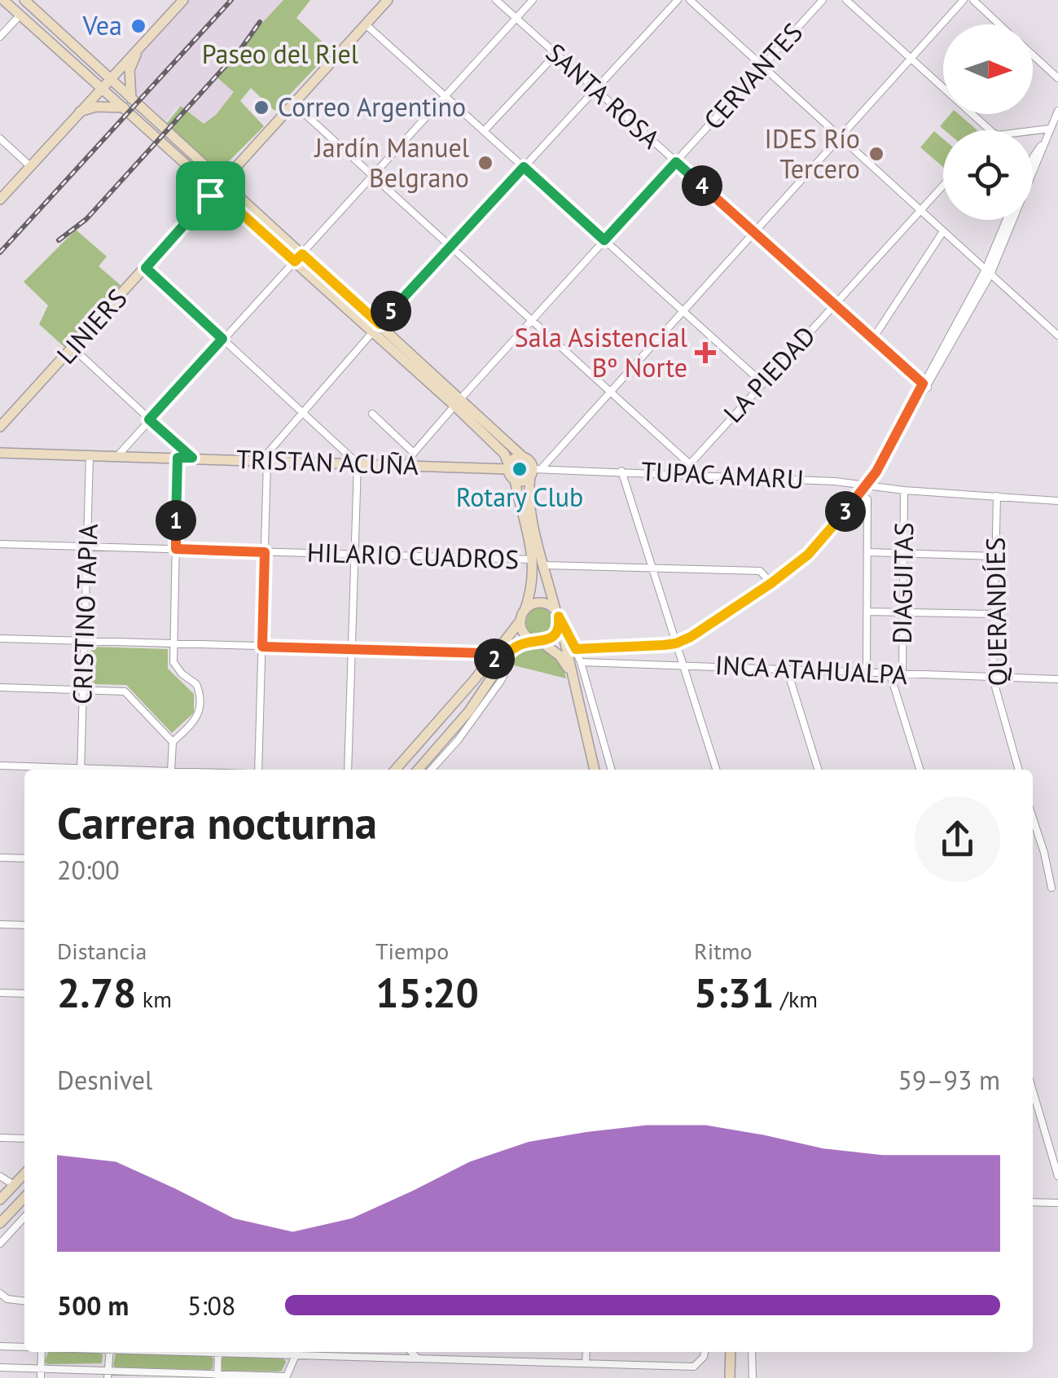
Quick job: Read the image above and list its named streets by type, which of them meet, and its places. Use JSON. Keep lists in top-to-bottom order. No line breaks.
{"streets":{"main road":["LINIERS","TRISTAN ACUÑA"],"street":["CERVANTES","SANTA ROSA","LA PIEDAD","TUPAC AMARU","HILARIO CUADROS","DIAGUITAS","QUERANDÍES","CRISTINO TAPIA","INCA ATAHUALPA"]},"crossings":[["CERVANTES","SANTA ROSA"],["CERVANTES","TRISTAN ACUÑA"],["SANTA ROSA","LA PIEDAD"],["TRISTAN ACUÑA","TUPAC AMARU"],["TRISTAN ACUÑA","CRISTINO TAPIA"],["TUPAC AMARU","DIAGUITAS"],["TUPAC AMARU","QUERANDÍES"],["HILARIO CUADROS","CRISTINO TAPIA"],["DIAGUITAS","INCA ATAHUALPA"],["QUERANDÍES","INCA ATAHUALPA"]],"parks":["Paseo del Riel"],"places":{"other":["Vea","Correo Argentino","IDES Río Tercero","Jardín Manuel Belgrano","Rotary Club"],"health":["Sala Asistencial Bº Norte"]},"north":"right","page":{"pins":["4","5","3","1","2"],"heading":["Carrera nocturna","20:00"],"stats":[["Distancia","2.78 km"],["Tiempo","15:20"],["Ritmo","5:31 /km"]],"chart":["Desnivel","59–93 m"],"list":[{"name":"500 m","note":"5:08"}]}}
